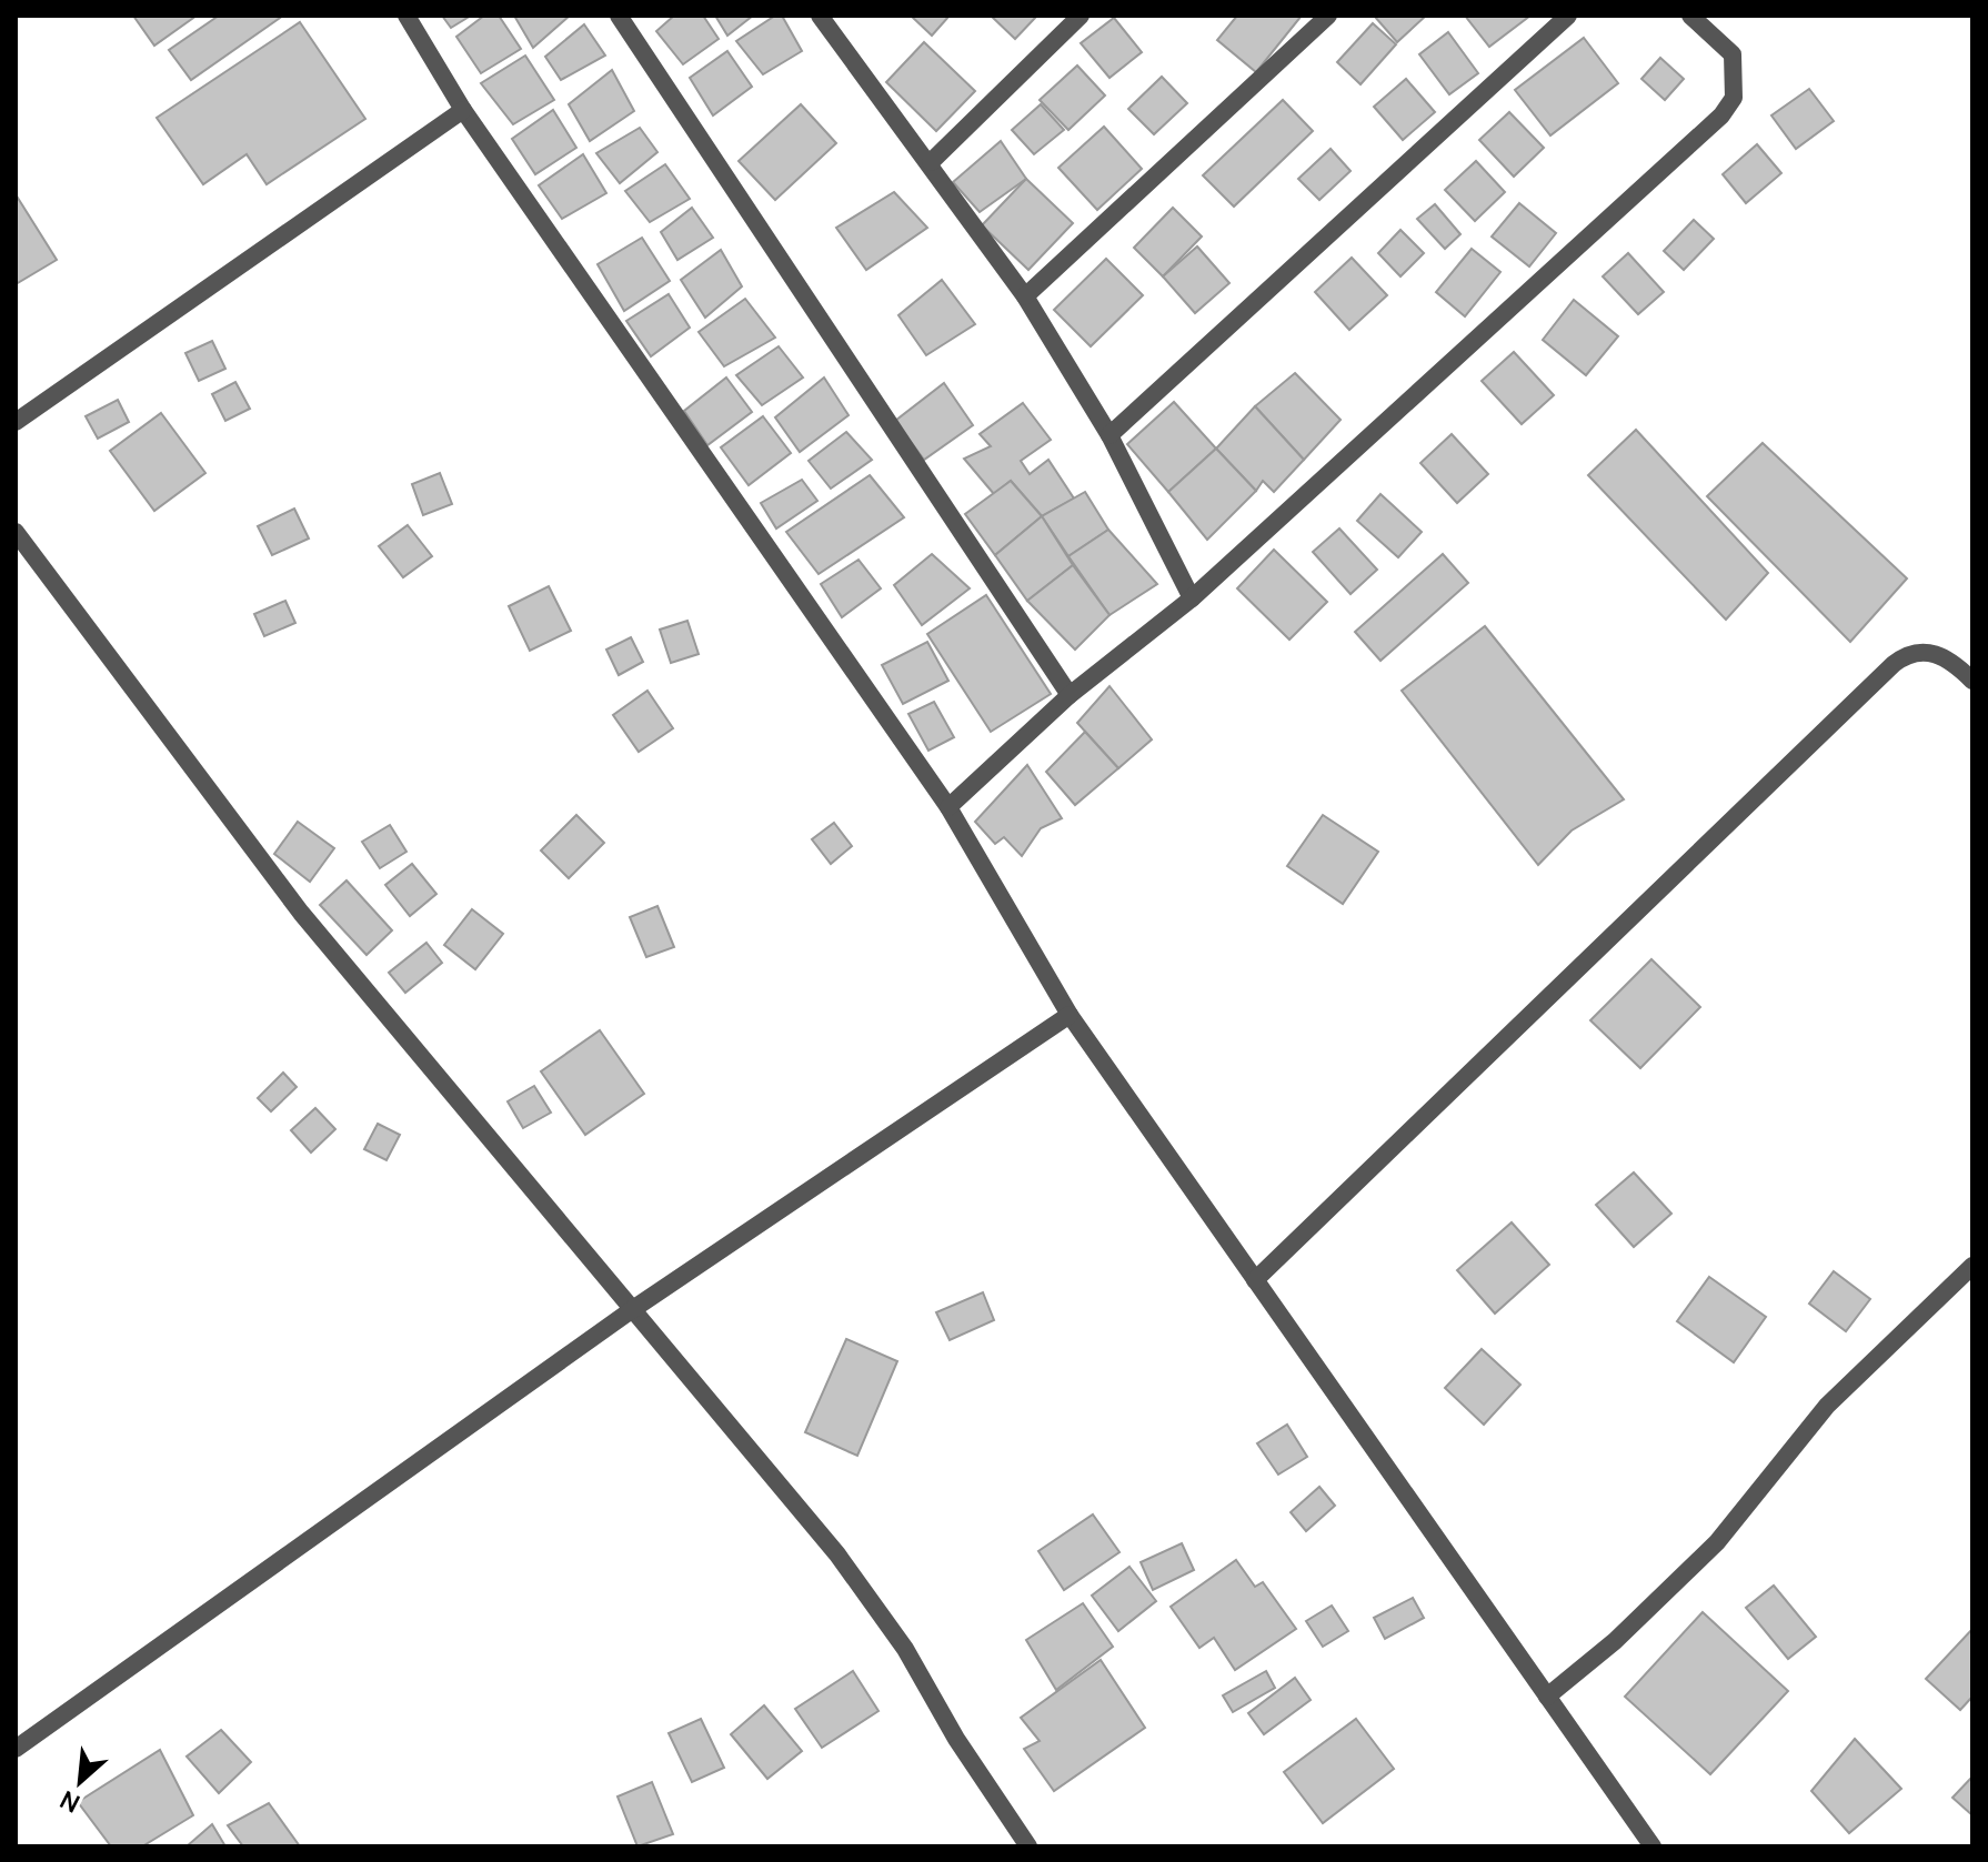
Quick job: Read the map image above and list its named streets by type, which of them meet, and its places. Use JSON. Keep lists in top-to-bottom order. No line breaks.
{"north":"bottom left"}
